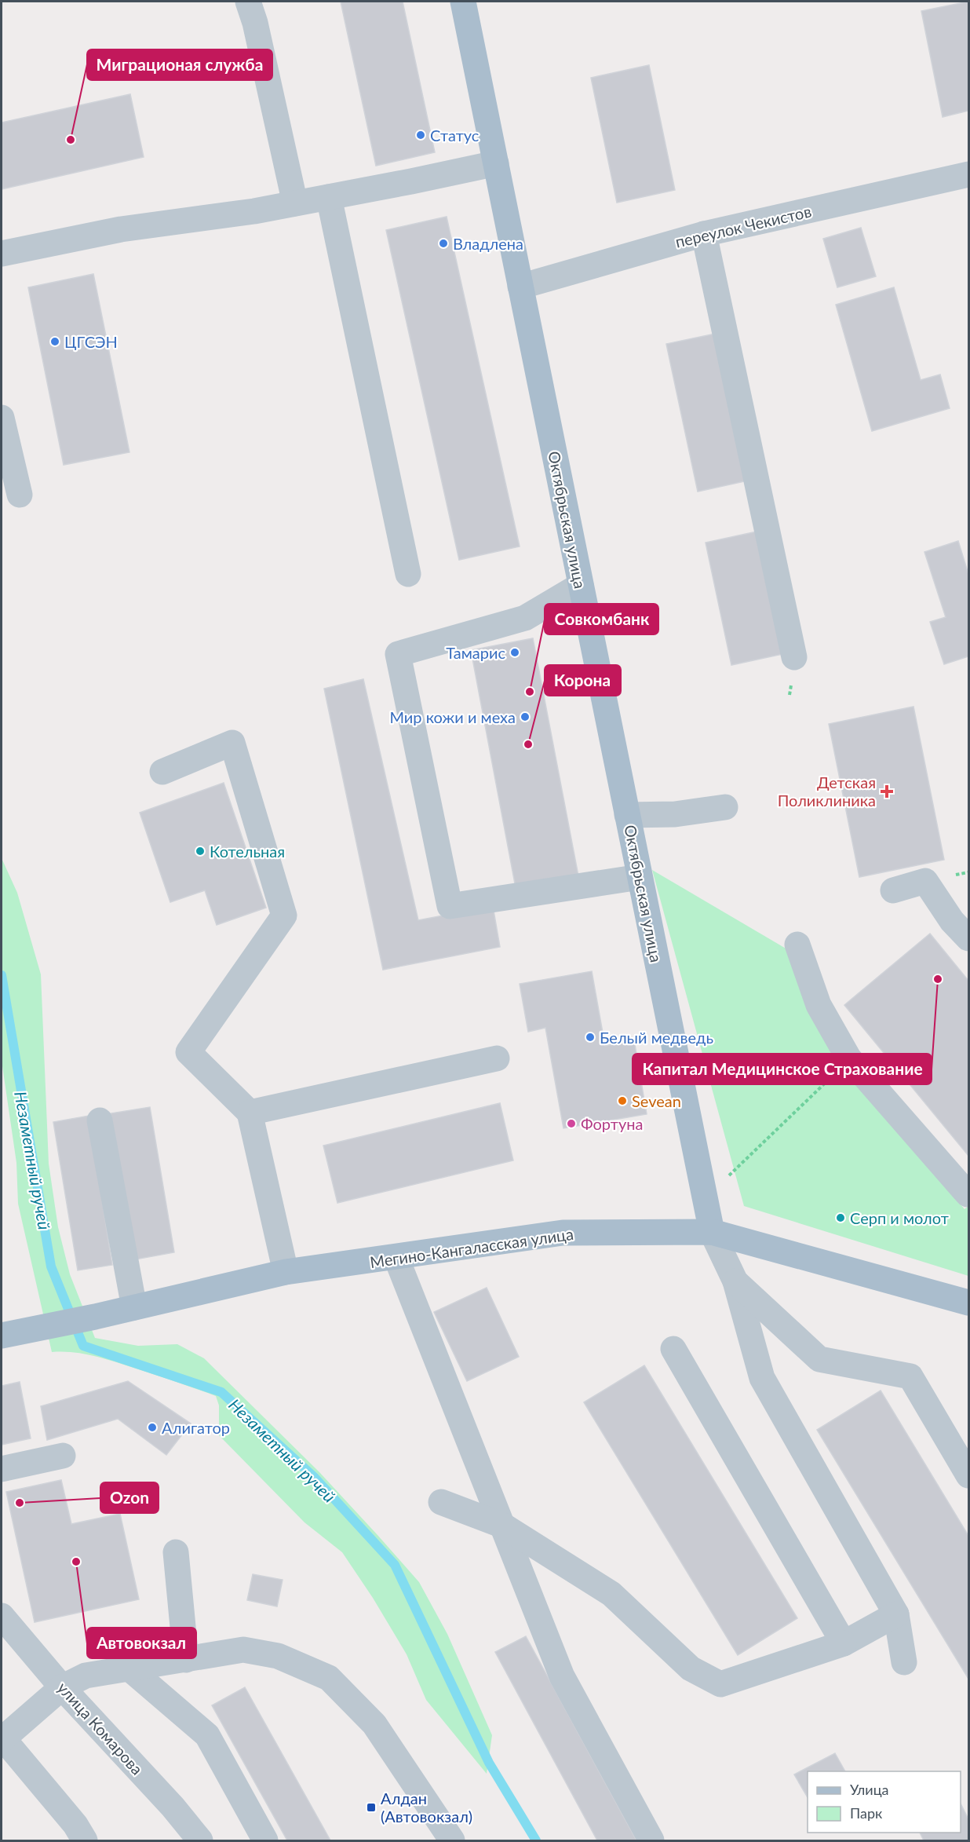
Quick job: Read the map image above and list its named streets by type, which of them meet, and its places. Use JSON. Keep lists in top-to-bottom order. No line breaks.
{"streets":{"main road":["Октябрьская улица","Мегино-Кангаласская улица"],"street":["переулок Чекистов","улица Комарова"]},"crossings":[["переулок Чекистов","Октябрьская улица"],["Октябрьская улица","Мегино-Кангаласская улица"]],"water":["Незаметный ручей"],"places":{"other":["Статус","Миграционая служба","Владлена","ЦГСЭН","Тамарис","Совкомбанк","Мир кожи и меха","Корона","Котельная","Капитал Медицинское Страхование","Белый медведь","Sevean","Фортуна","Серп и молот","Алигатор","Ozon","Автовокзал"],"health":["Детская Поликлиника"],"transit":["Алдан (Автовокзал)"]},"legend":["Улица","Парк"]}
